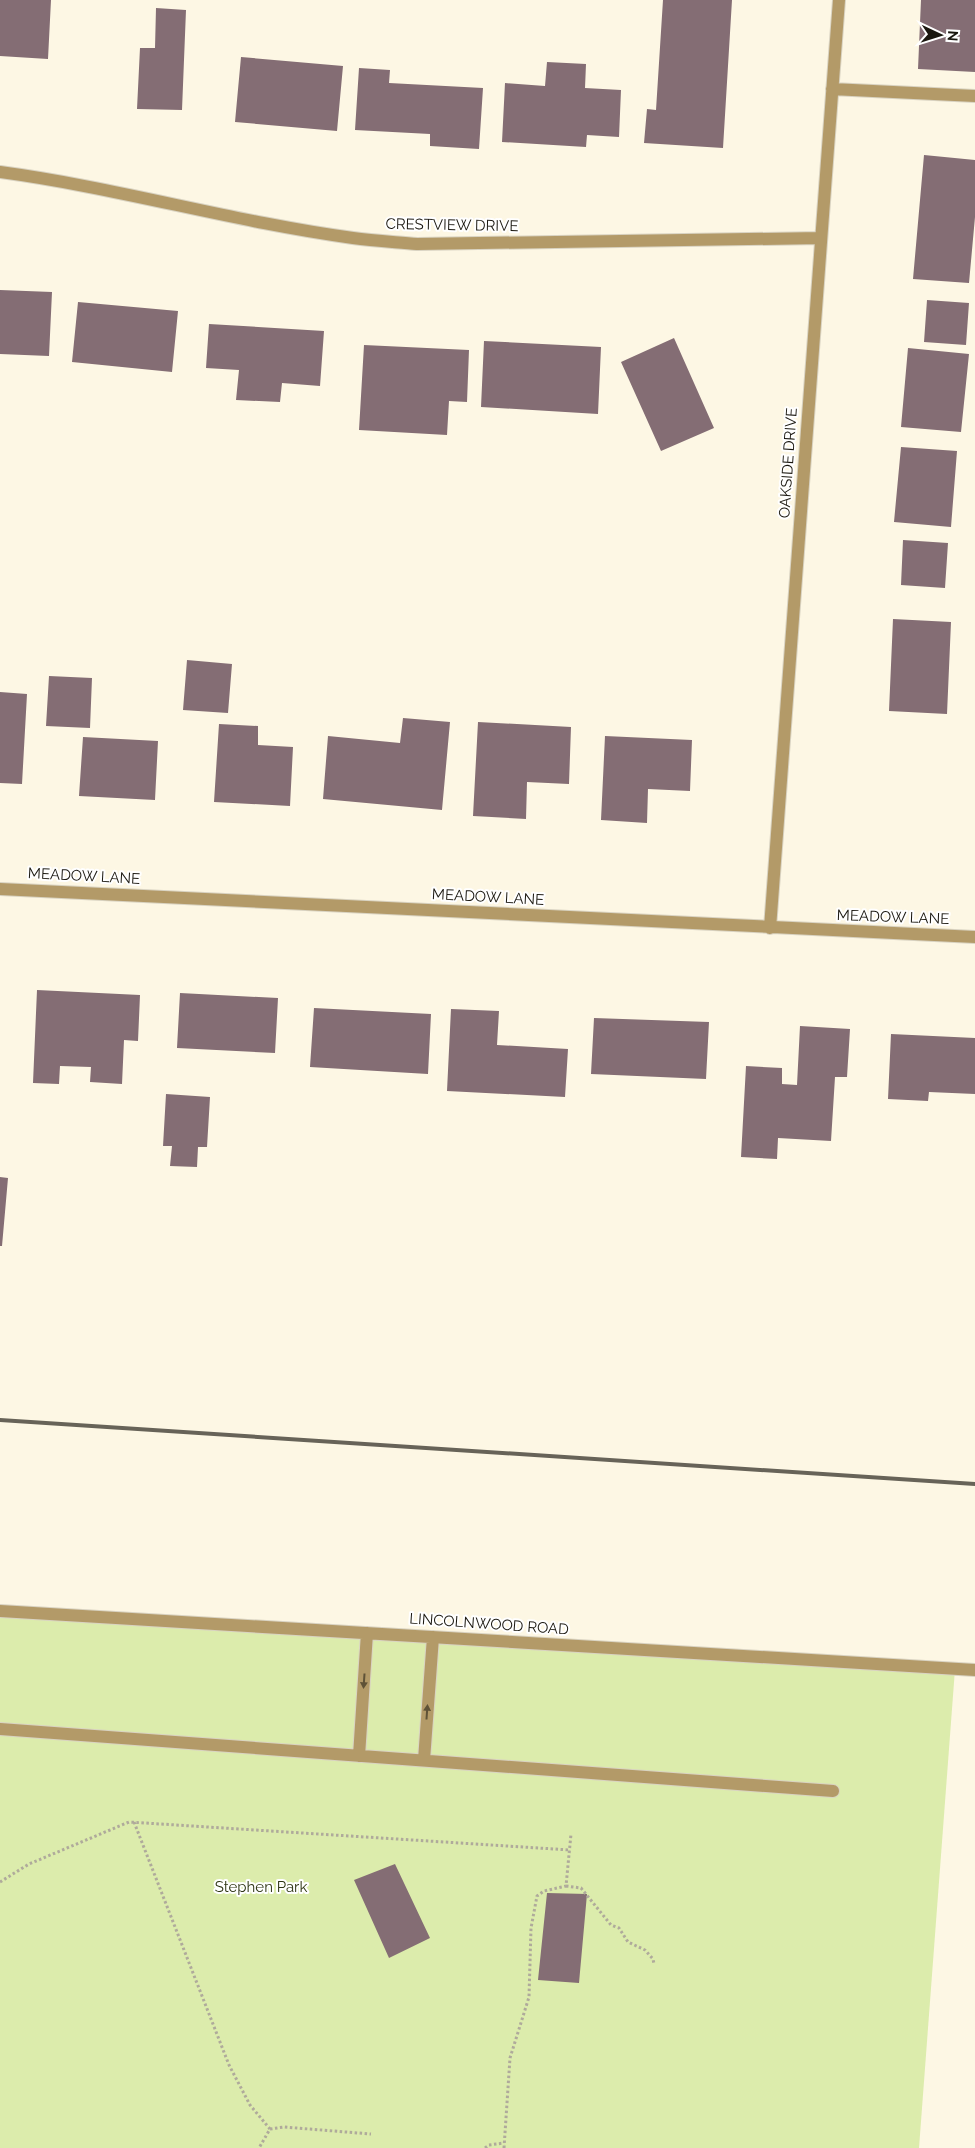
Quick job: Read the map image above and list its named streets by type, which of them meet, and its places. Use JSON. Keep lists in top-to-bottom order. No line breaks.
{"streets":{"street":["CRESTVIEW DRIVE","OAKSIDE DRIVE","MEADOW LANE","LINCOLNWOOD ROAD"]},"crossings":[["CRESTVIEW DRIVE","OAKSIDE DRIVE"],["OAKSIDE DRIVE","MEADOW LANE"]],"parks":["Stephen Park"],"north":"right"}
